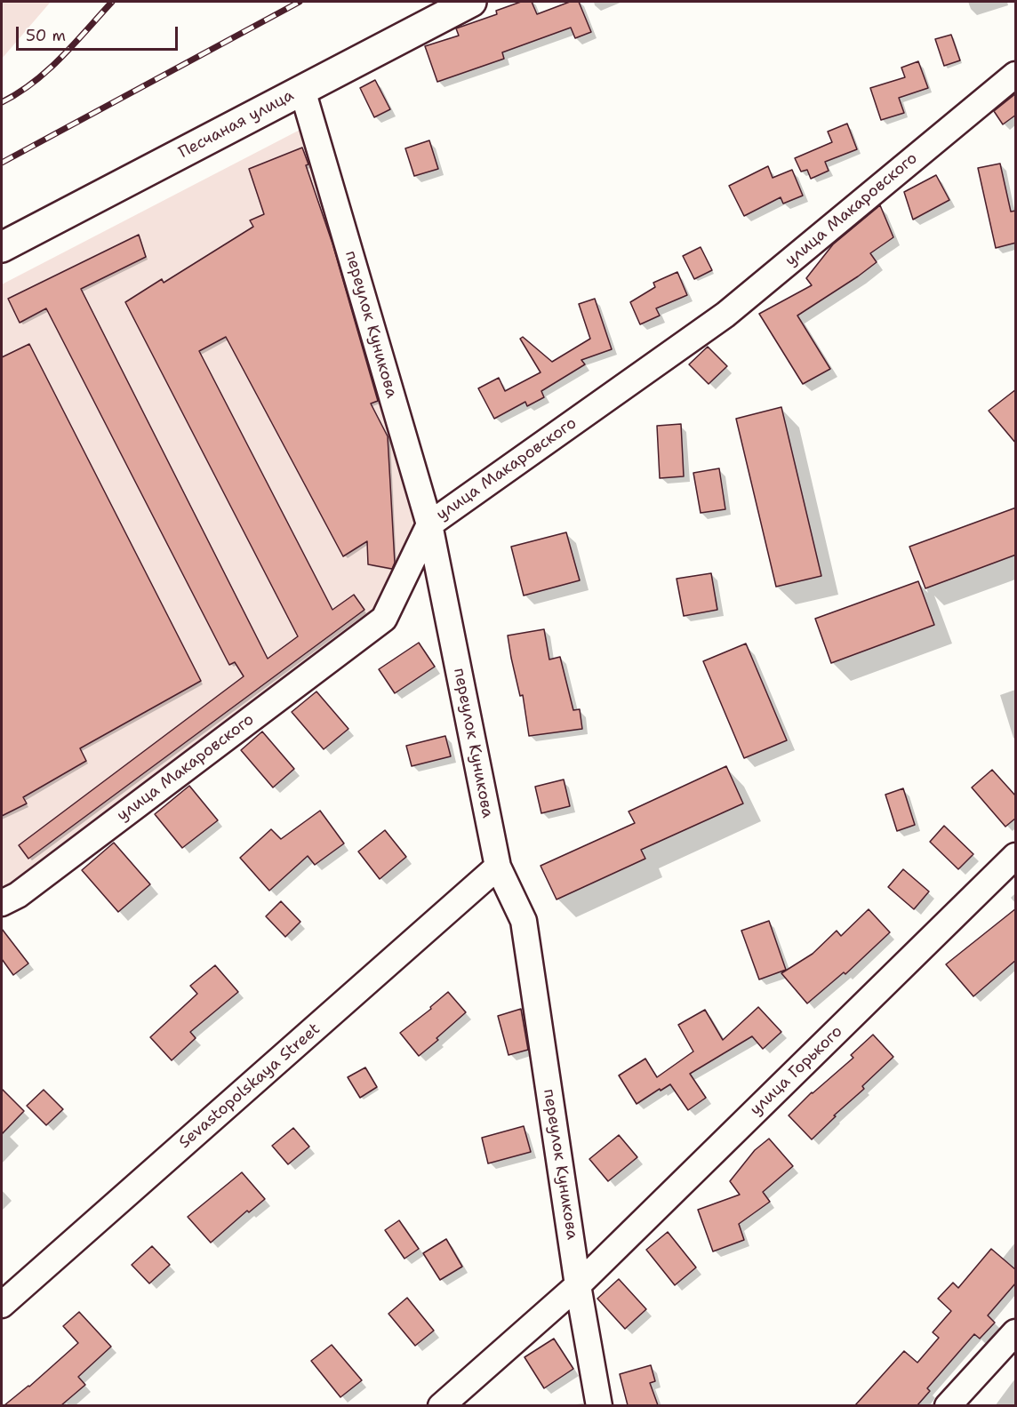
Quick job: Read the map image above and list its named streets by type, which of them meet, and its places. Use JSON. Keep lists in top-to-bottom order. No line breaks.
{"streets":{"street":["Песчаная улица","улица Макаровского","переулок Куникова","улица Горького","Sevastopolskaya Street"]},"crossings":[["Песчаная улица","переулок Куникова"],["улица Макаровского","переулок Куникова"],["переулок Куникова","улица Горького"],["переулок Куникова","Sevastopolskaya Street"]],"scale_bar":"50 m"}
